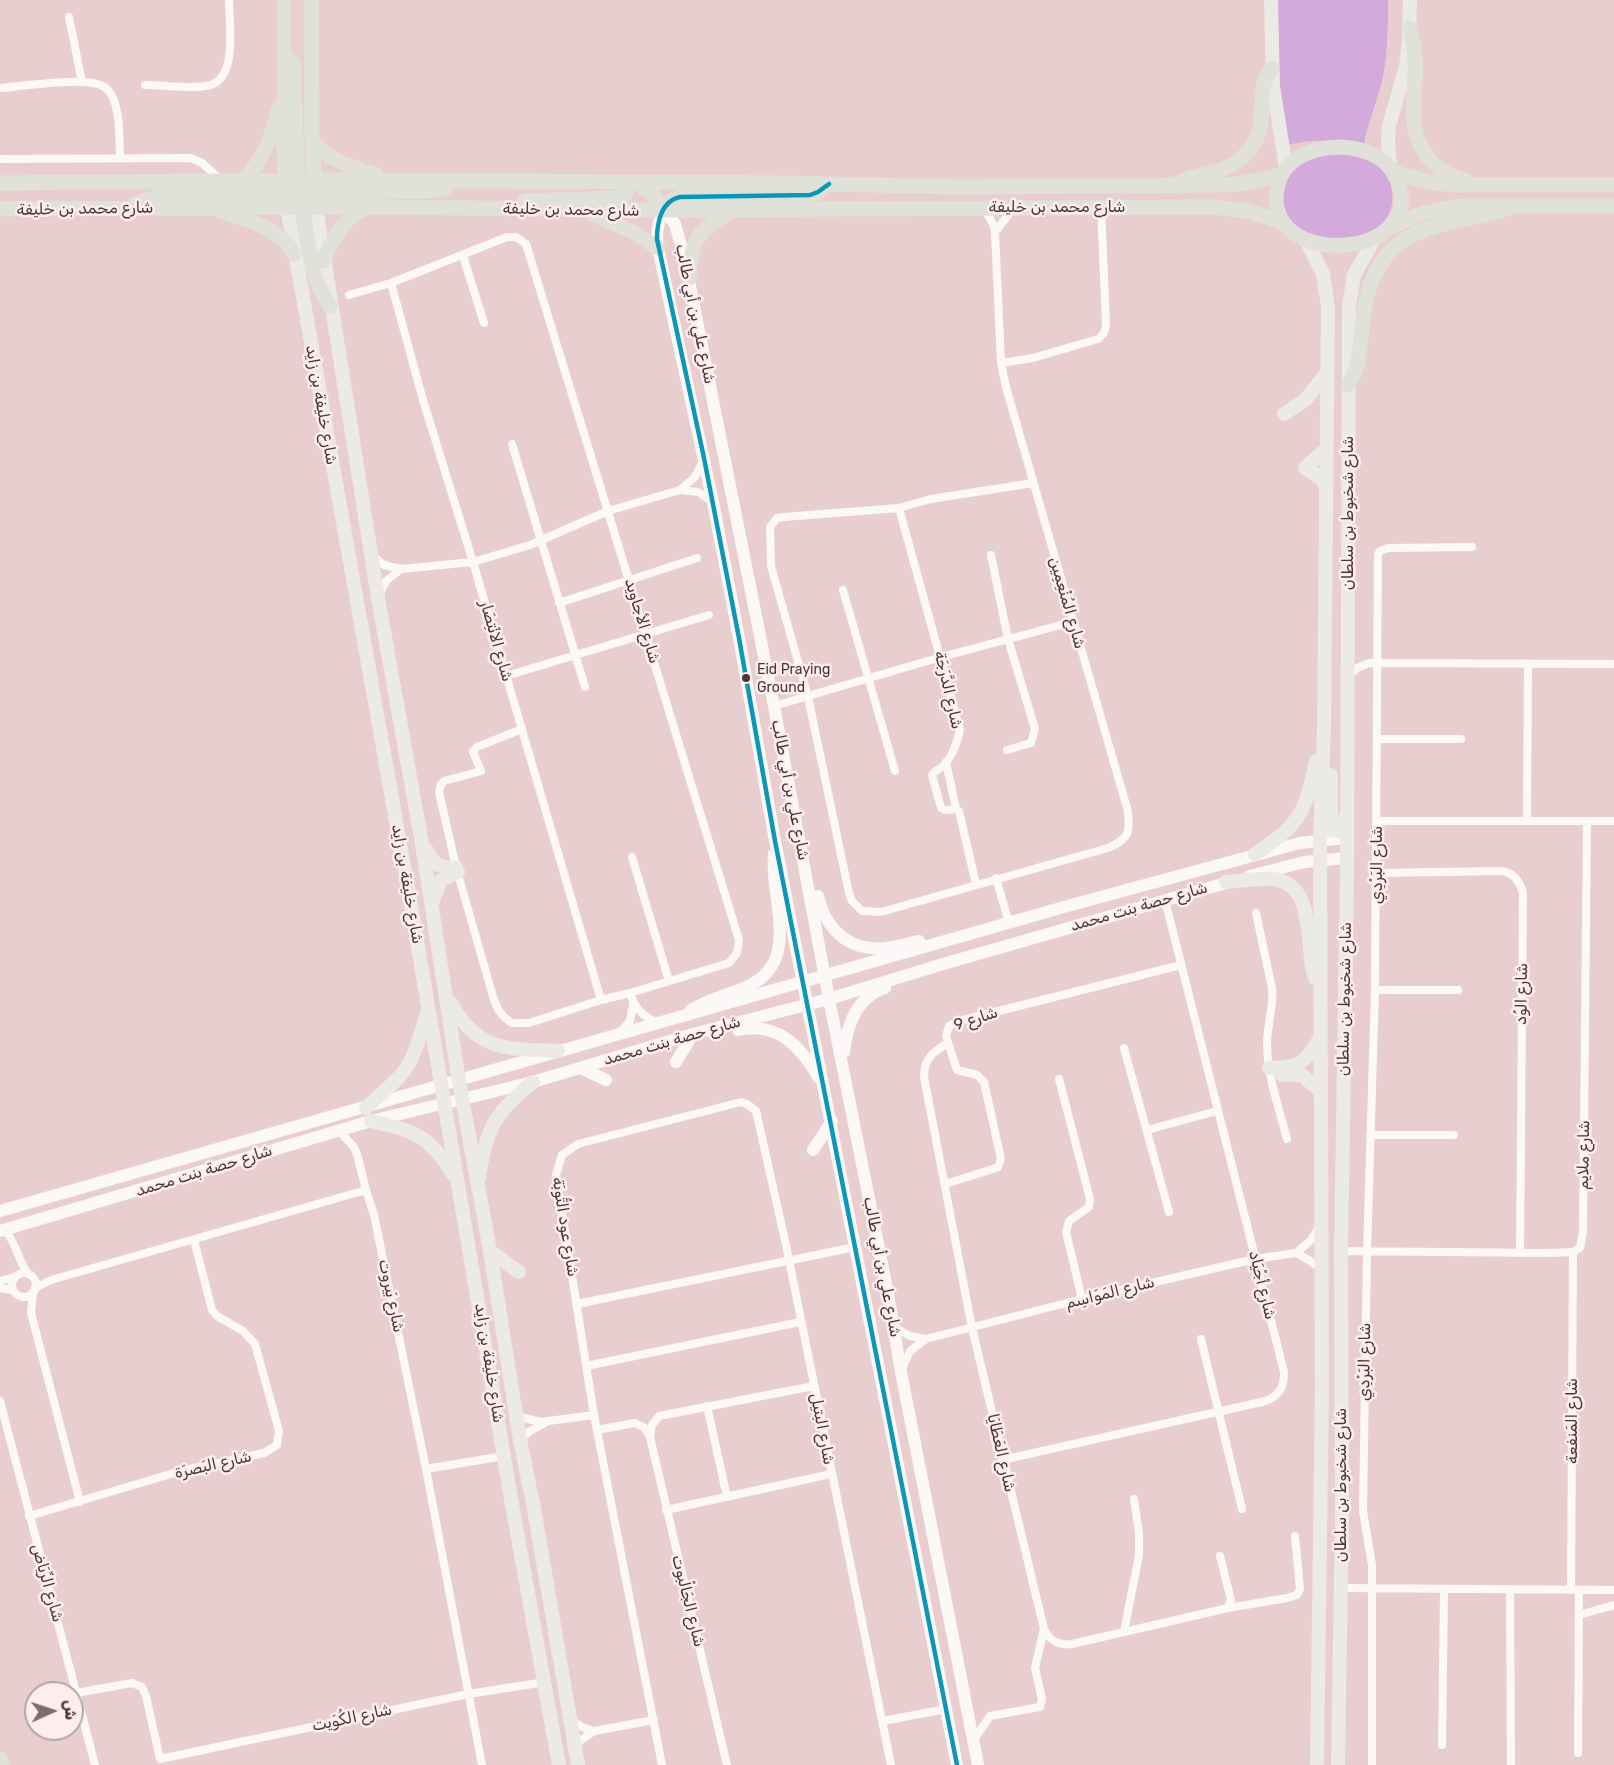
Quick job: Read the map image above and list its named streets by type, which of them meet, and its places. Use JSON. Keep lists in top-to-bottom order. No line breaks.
{"streets":{"highway":["شارع محمد بن خليفة","شارع خليفة بن زايد"],"main road":["شارع علي بن أبي طالب","شارع شخبوط بن سلطان","شارع حصة بنت محمد"],"street":["شارع المُنْعِمِين","شارع الأجاويد","شارع الانْتِصَار","شارع الدَّرَجَة","شارع البَرْدِي","شارع الوُد","شارع 9","شارع ملايم","شارع عود التُّوبَة","شارع أجْيَاد","شارع المَوَاسِم","شارع بَيروت","شارع المَنفعة","شارع البتيل","شارع العَطَايَا","شارع البَصرَة","شارع الرِّيَاض","شارع الجَالْبوت","شارع الكُوَيت"]},"crossings":[["شارع محمد بن خليفة","شارع علي بن أبي طالب"],["شارع محمد بن خليفة","شارع خليفة بن زايد"],["شارع محمد بن خليفة","شارع شخبوط بن سلطان"],["شارع محمد بن خليفة","شارع المُنْعِمِين"],["شارع علي بن أبي طالب","شارع حصة بنت محمد"],["شارع خليفة بن زايد","شارع حصة بنت محمد"],["شارع خليفة بن زايد","شارع الكُوَيت"],["شارع شخبوط بن سلطان","شارع حصة بنت محمد"],["شارع المُنْعِمِين","شارع الدَّرَجَة"],["شارع الأجاويد","شارع الانْتِصَار"],["شارع البَرْدِي","شارع الوُد"],["شارع حصة بنت محمد","شارع أجْيَاد"],["شارع حصة بنت محمد","شارع بَيروت"],["شارع 9","شارع أجْيَاد"],["شارع 9","شارع العَطَايَا"],["شارع ملايم","شارع المَنفعة"],["شارع عود التُّوبَة","شارع البتيل"],["شارع أجْيَاد","شارع المَوَاسِم"],["شارع أجْيَاد","شارع العَطَايَا"],["شارع المَوَاسِم","شارع العَطَايَا"],["شارع بَيروت","شارع الكُوَيت"],["شارع البَصرَة","شارع الرِّيَاض"]],"places":["Eid Praying Ground"],"north":"right"}
